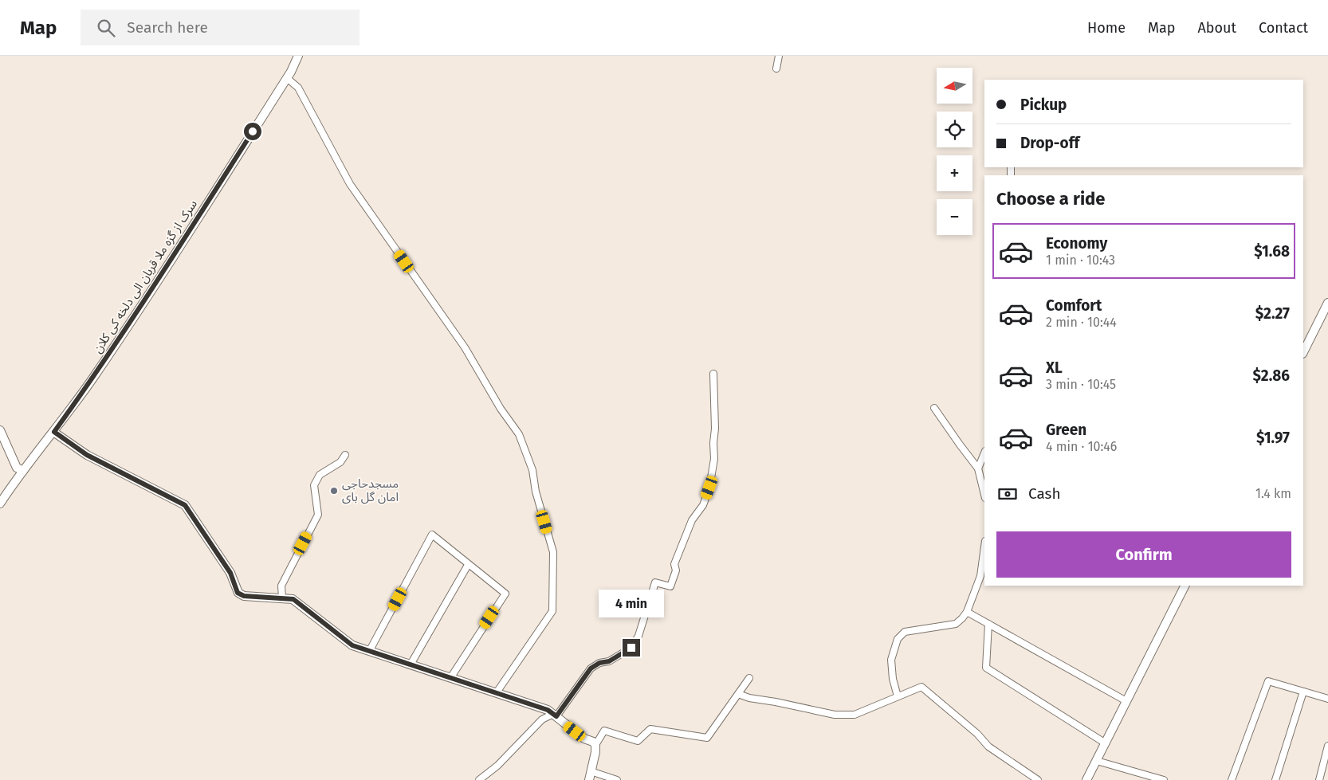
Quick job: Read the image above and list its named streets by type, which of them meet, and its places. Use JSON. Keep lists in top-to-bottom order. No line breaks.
{"streets":{"street":["سرک از گزه ملا قربان الی دلخه کی کلان"]},"places":["مسجدحاجی امان گل بای"],"north":"left","page":{"header":"Map","search":"Search here","nav":["Home","Map","About","Contact"],"map_buttons":["+","−"],"banner":["Pickup","Drop-off"],"heading":"Choose a ride","list":[{"name":"Economy","note":"1 min · 10:43","value":"$1.68"},{"name":"Comfort","note":"2 min · 10:44","value":"$2.27"},{"name":"XL","note":"3 min · 10:45","value":"$2.86"},{"name":"Green","note":"4 min · 10:46","value":"$1.97"}],"pay":["Cash","1.4 km"],"buttons":"Confirm","bubble":"4 min"}}
